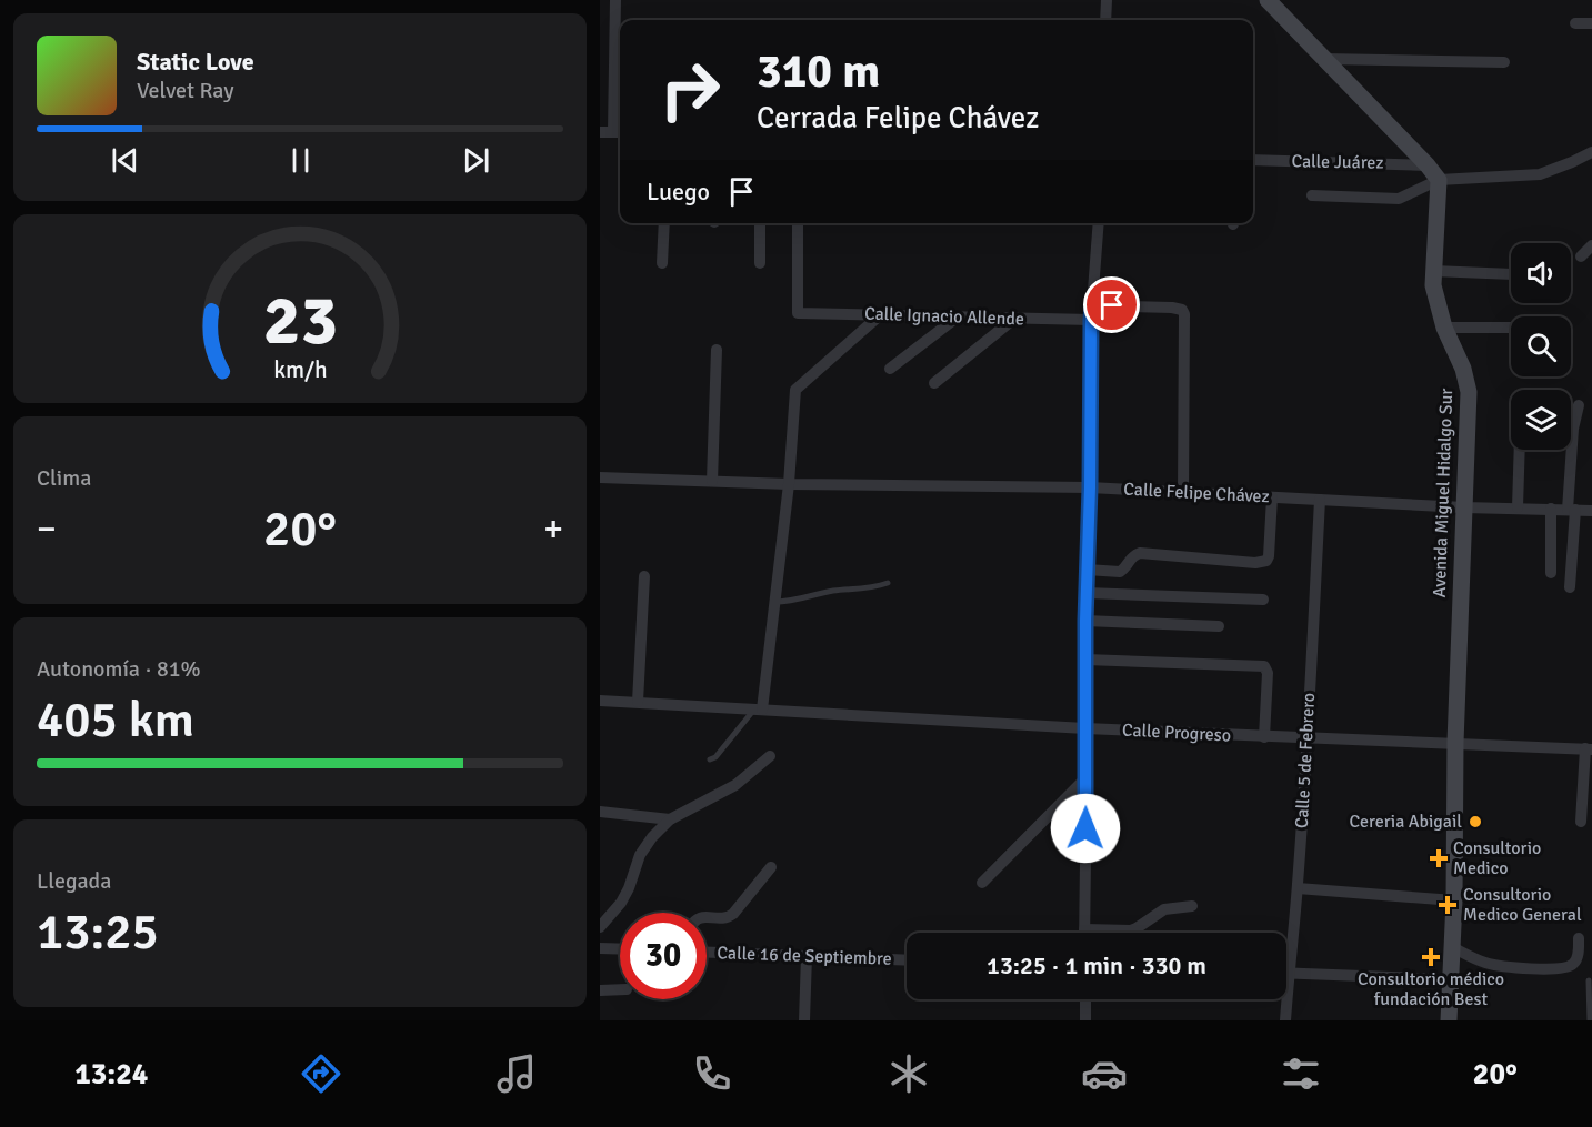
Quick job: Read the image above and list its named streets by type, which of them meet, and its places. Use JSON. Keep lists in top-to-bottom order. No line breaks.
{"streets":{"main road":["Avenida Miguel Hidalgo Sur"],"street":["Calle Juárez","Calle Ignacio Allende","Calle Felipe Chávez","Calle Progreso","Calle 5 de Febrero","Calle 16 de Septiembre"]},"crossings":[["Calle Felipe Chávez","Avenida Miguel Hidalgo Sur"],["Calle Felipe Chávez","Calle 5 de Febrero"],["Avenida Miguel Hidalgo Sur","Calle Progreso"],["Calle Progreso","Calle 5 de Febrero"]],"places":{"other":["Cereria Abigail"],"health":["Consultorio Medico","Consultorio Medico General","Consultorio médico fundación Best"]},"page":{"turn":["310 m","Cerrada Felipe Chávez"],"song":["Static Love","Velvet Ray"],"then":"Luego","tile":["Clima",["Autonomía · 81%","405 km"],["Llegada","13:25"]],"heat":["−","20°","+"],"limit":"30","trip":"13:25 · 1 min · 330 m","tabs":["13:24","20°"],"gauge":["23","km/h"]}}
